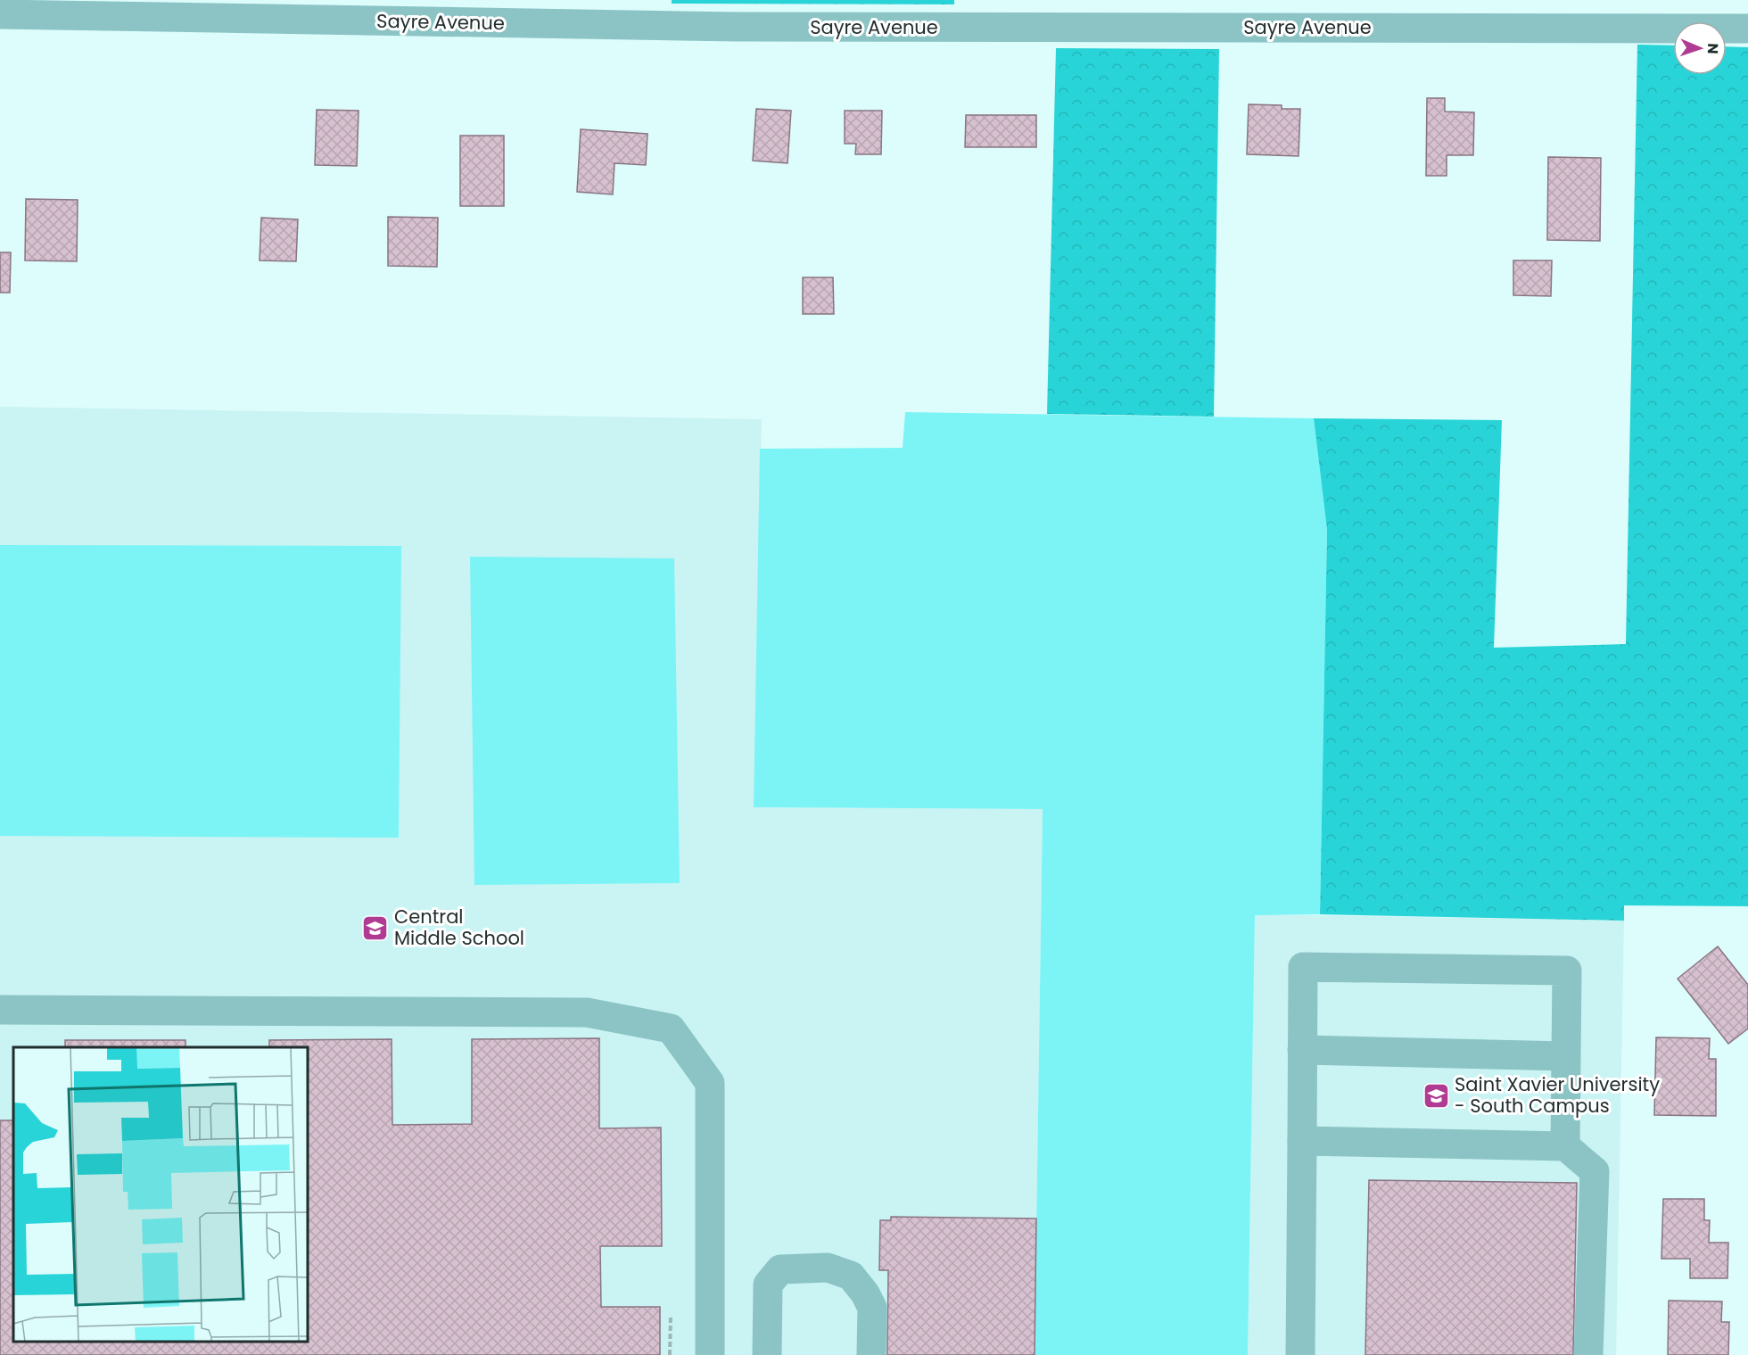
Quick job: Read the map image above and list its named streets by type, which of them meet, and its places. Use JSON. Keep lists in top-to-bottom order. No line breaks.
{"streets":{"street":["Sayre Avenue"]},"places":{"school or university":["Central Middle School","Saint Xavier University - South Campus"]},"north":"right"}
